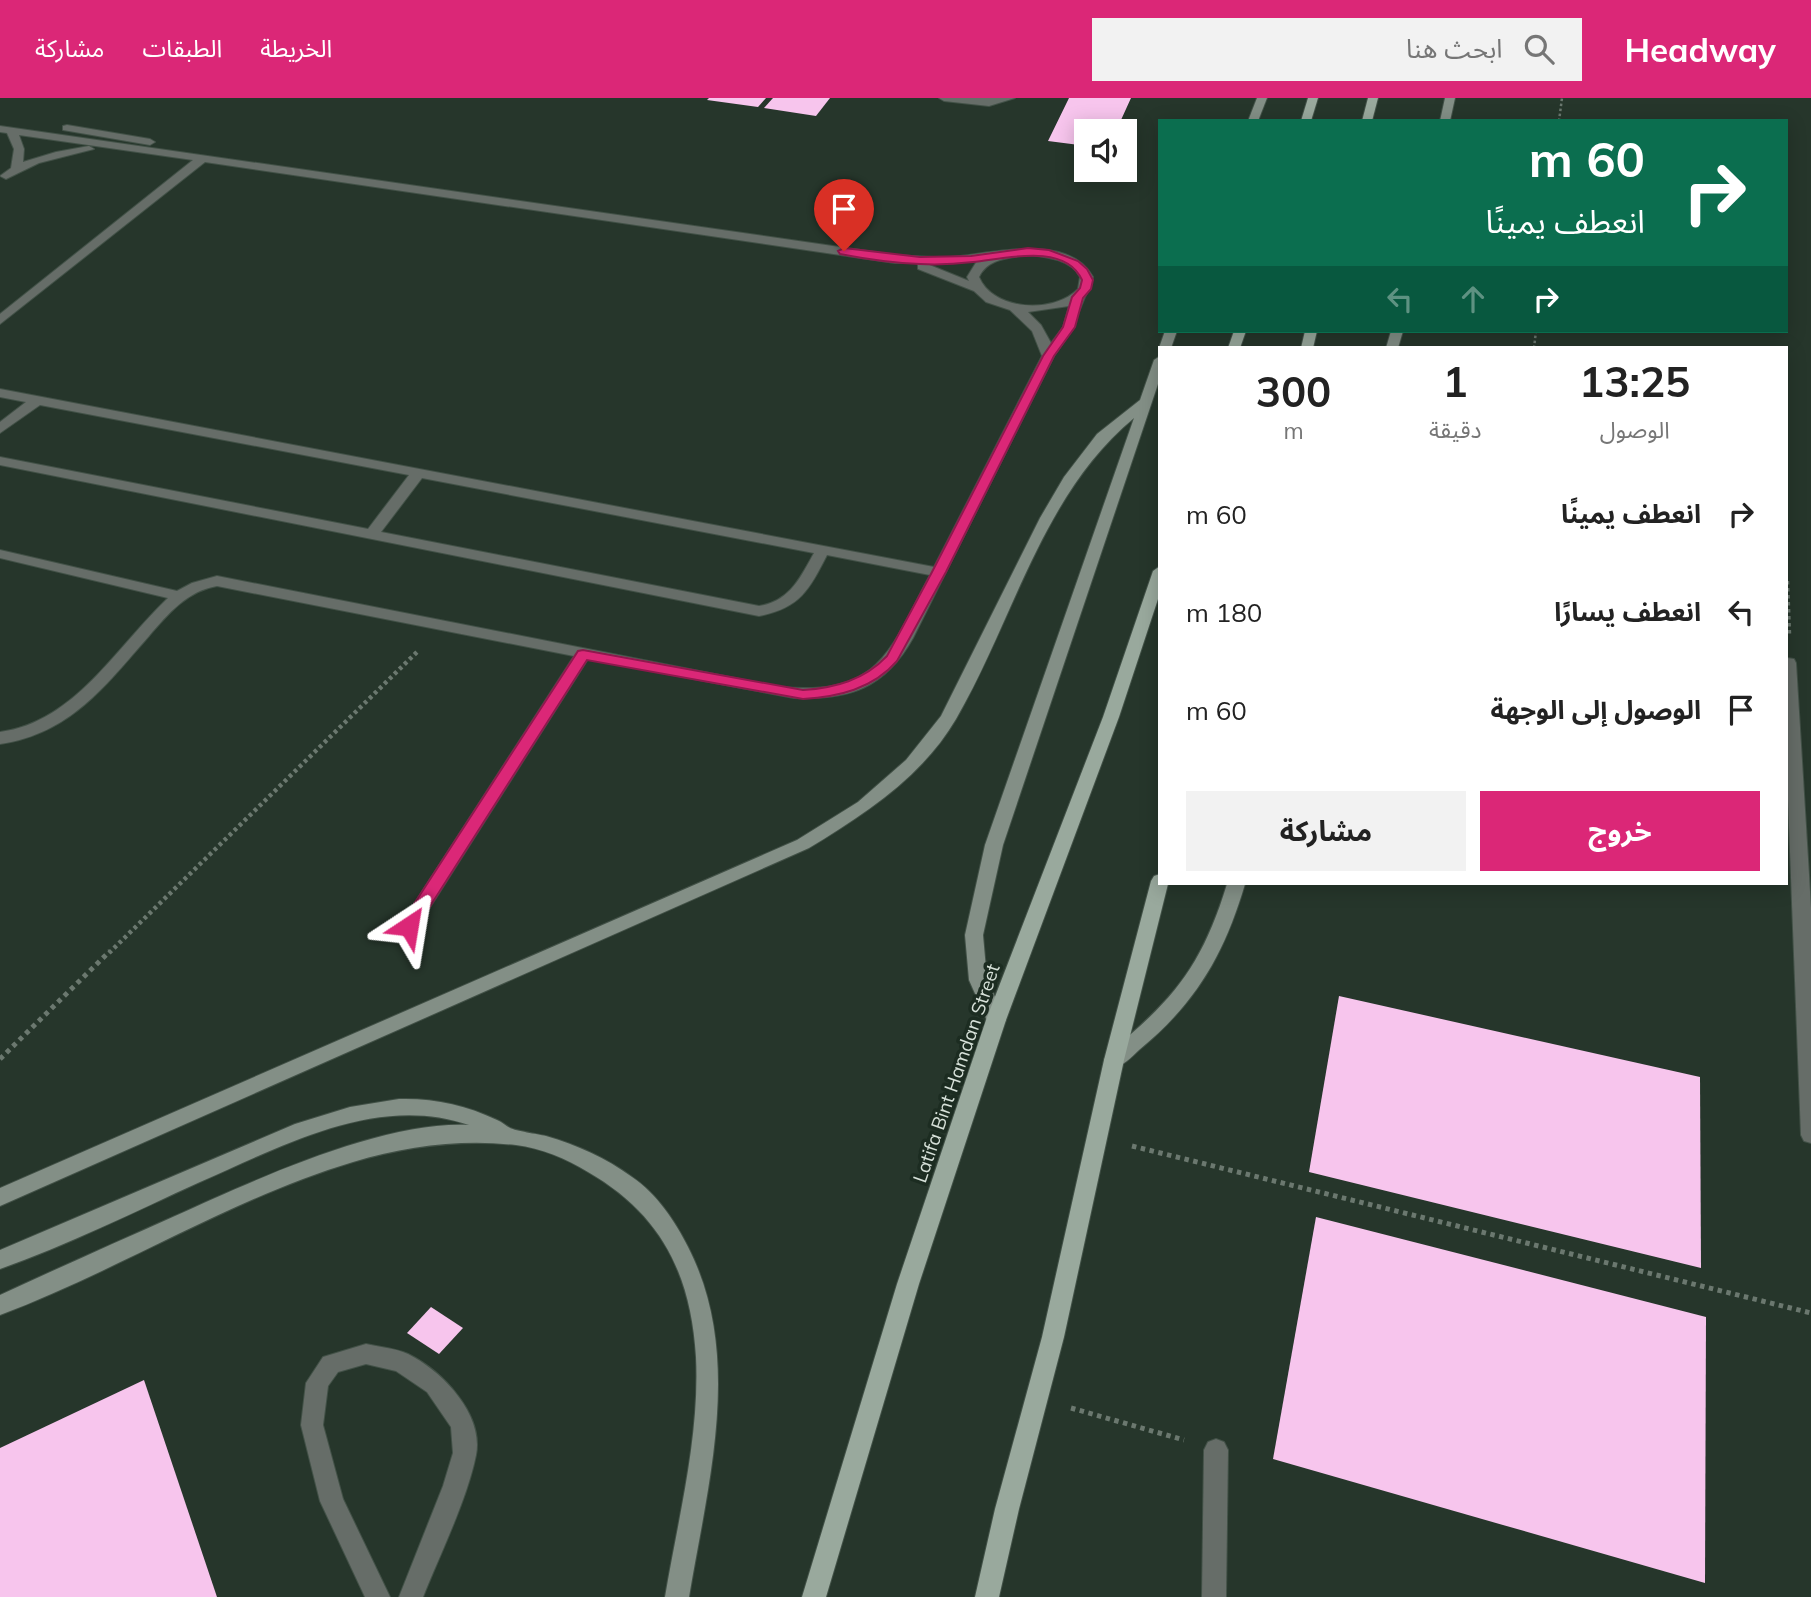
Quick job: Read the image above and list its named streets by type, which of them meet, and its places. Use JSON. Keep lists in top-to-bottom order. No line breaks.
{"streets":{"main road":["Latifa Bint Hamdan Street"]},"page":{"header":"Headway","search":"ابحث هنا","nav":["الخريطة","الطبقات","مشاركة"],"turn":["60 m","انعطف يمينًا"],"eta":["13:25","الوصول","1","دقيقة","300","m"],"list":[{"name":"انعطف يمينًا","value":"60 m"},{"name":"انعطف يسارًا","value":"180 m"},{"name":"الوصول إلى الوجهة","value":"60 m"}],"buttons":["خروج","مشاركة"]}}
